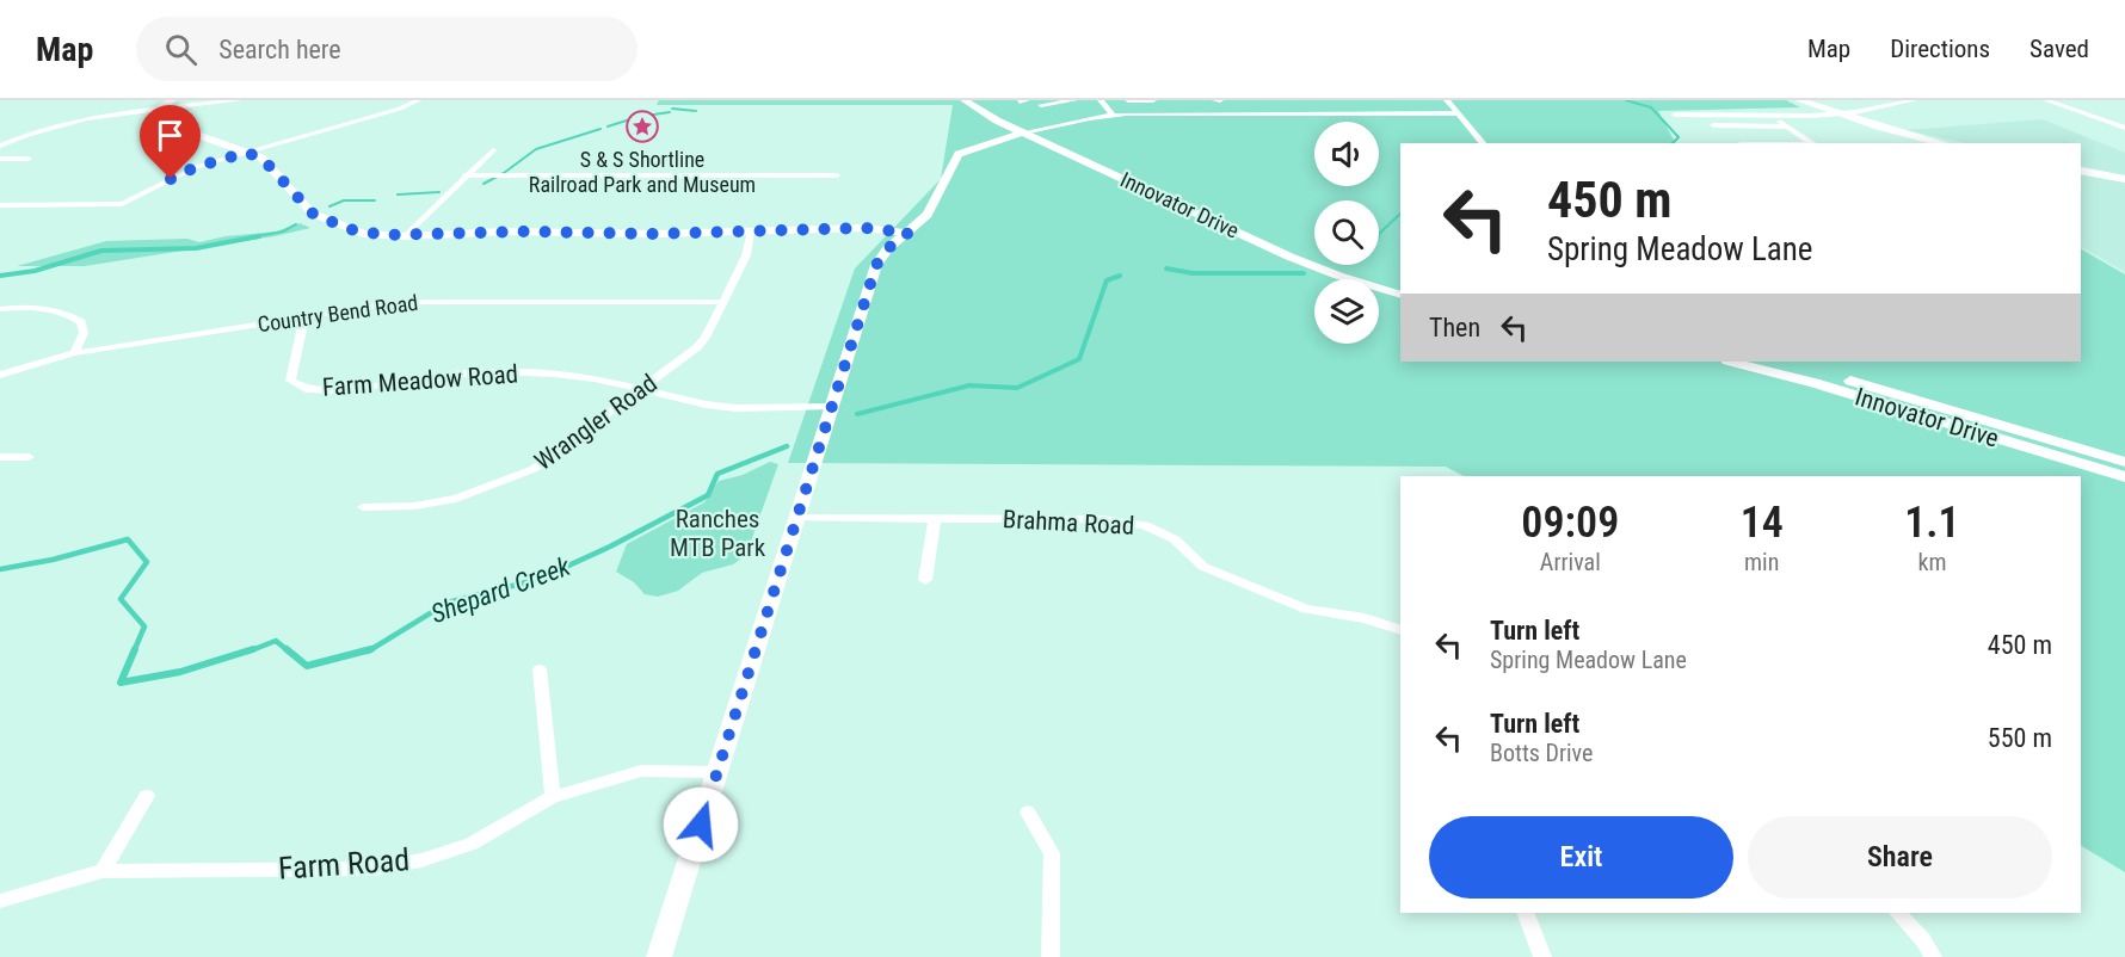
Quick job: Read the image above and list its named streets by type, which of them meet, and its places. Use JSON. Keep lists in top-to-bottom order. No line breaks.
{"streets":{"street":["Innovator Drive","Country Bend Road","Farm Meadow Road","Wrangler Road","Brahma Road","Farm Road"]},"crossings":[["Country Bend Road","Farm Meadow Road"],["Country Bend Road","Wrangler Road"],["Farm Meadow Road","Wrangler Road"]],"water":["Shepard Creek"],"parks":["Ranches MTB Park"],"places":{"place":["S & S Shortline Railroad Park and Museum"]},"page":{"header":"Map","search":"Search here","nav":["Map","Directions","Saved"],"turn":["450 m","Spring Meadow Lane"],"then":"Then","eta":["09:09","Arrival","14","min","1.1","km"],"list":[{"name":"Turn left","note":"Spring Meadow Lane","value":"450 m"},{"name":"Turn left","note":"Botts Drive","value":"550 m"}],"buttons":["Exit","Share"]}}
